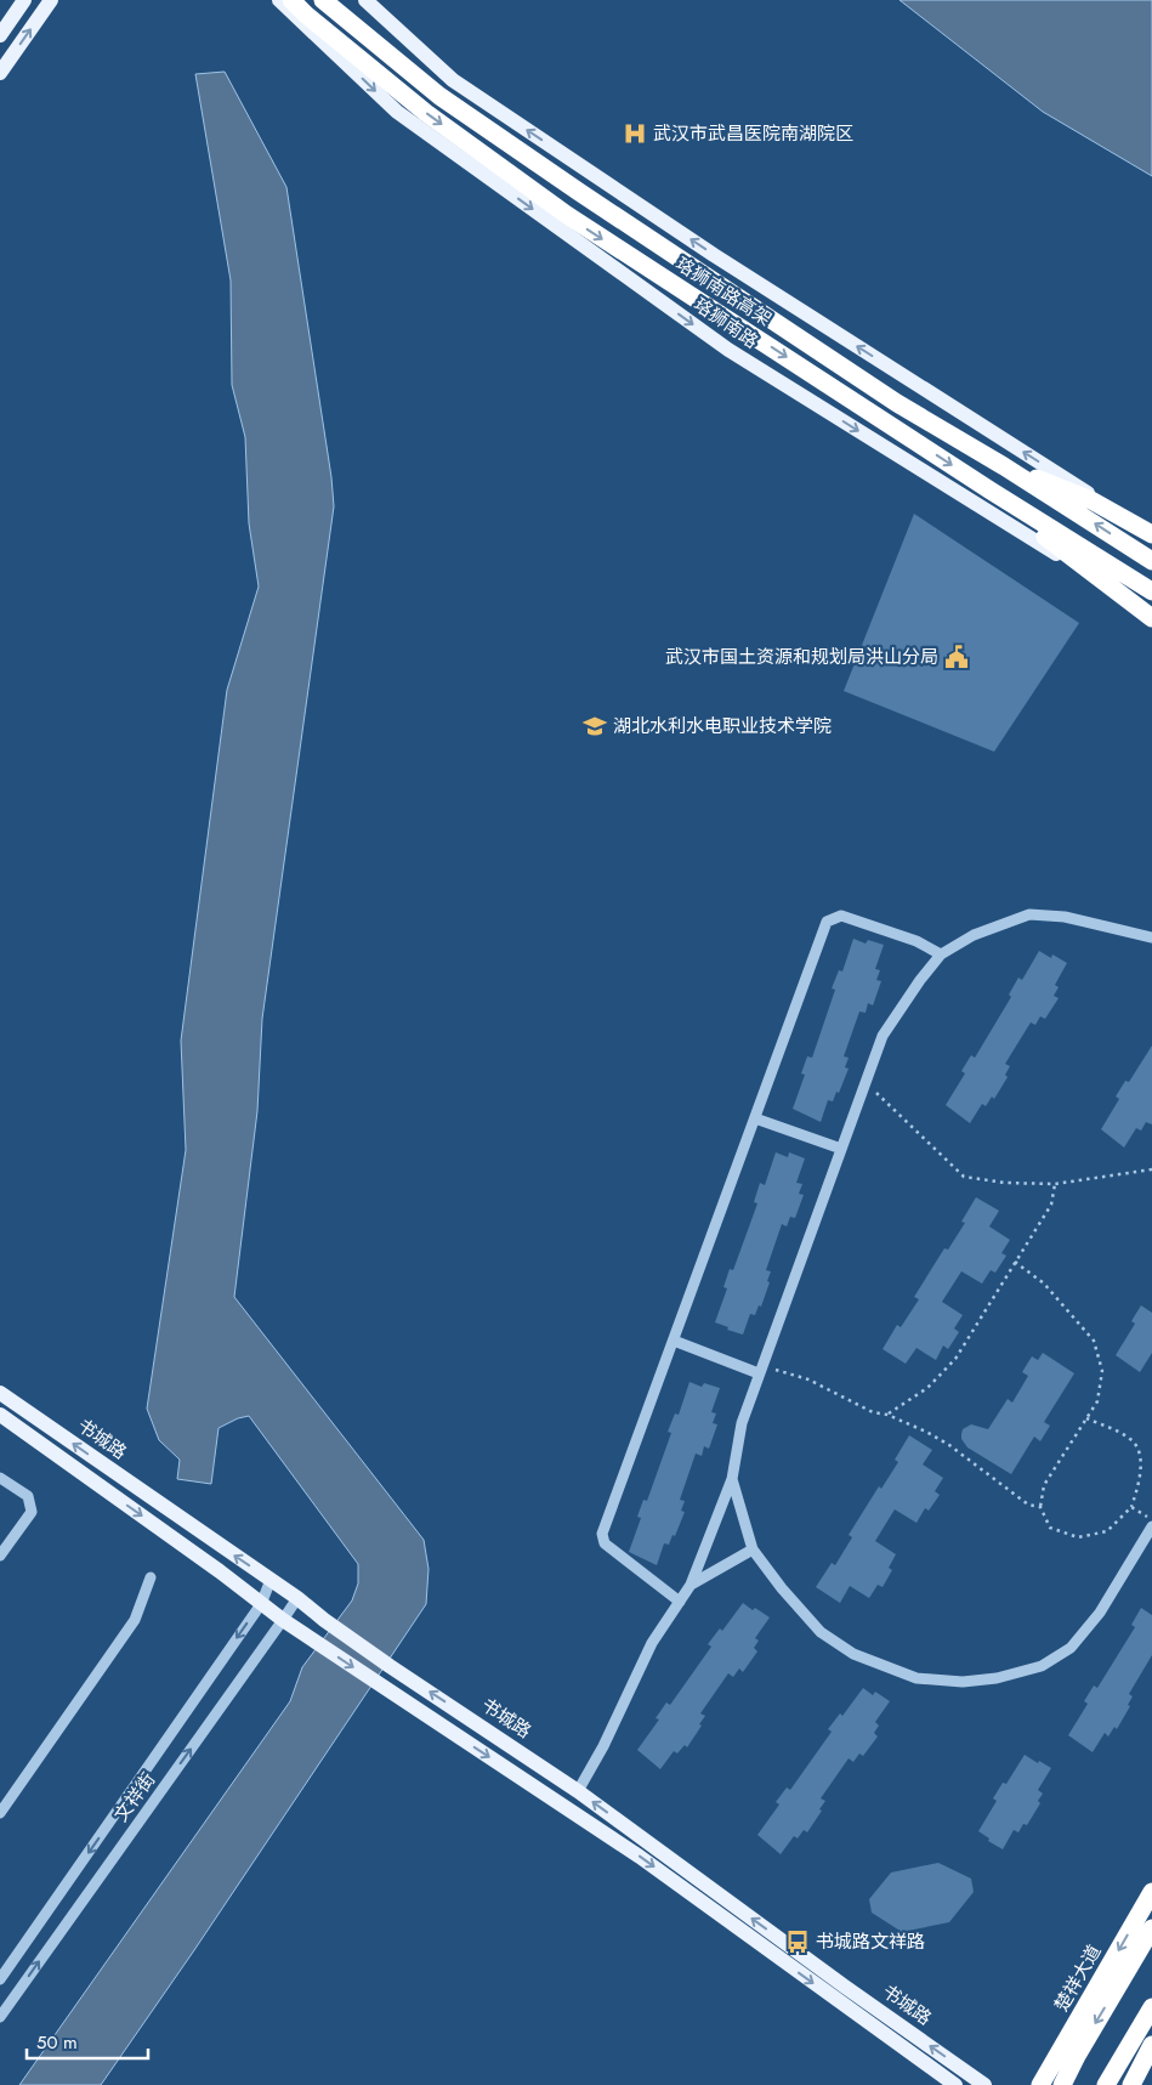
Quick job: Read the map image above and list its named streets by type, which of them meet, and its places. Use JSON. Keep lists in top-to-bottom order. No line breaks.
{"streets":{"highway":["珞狮南路高架","楚祥大道"],"main road":["珞狮南路","书城路"],"street":["文祥街"]},"crossings":[["书城路","文祥街"]],"places":{"hospital":["武汉市武昌医院南湖院区"],"public building":["武汉市国土资源和规划局洪山分局"],"school or university":["湖北水利水电职业技术学院"],"bus stop":["书城路文祥路"]},"scale_bar":"50 m"}
